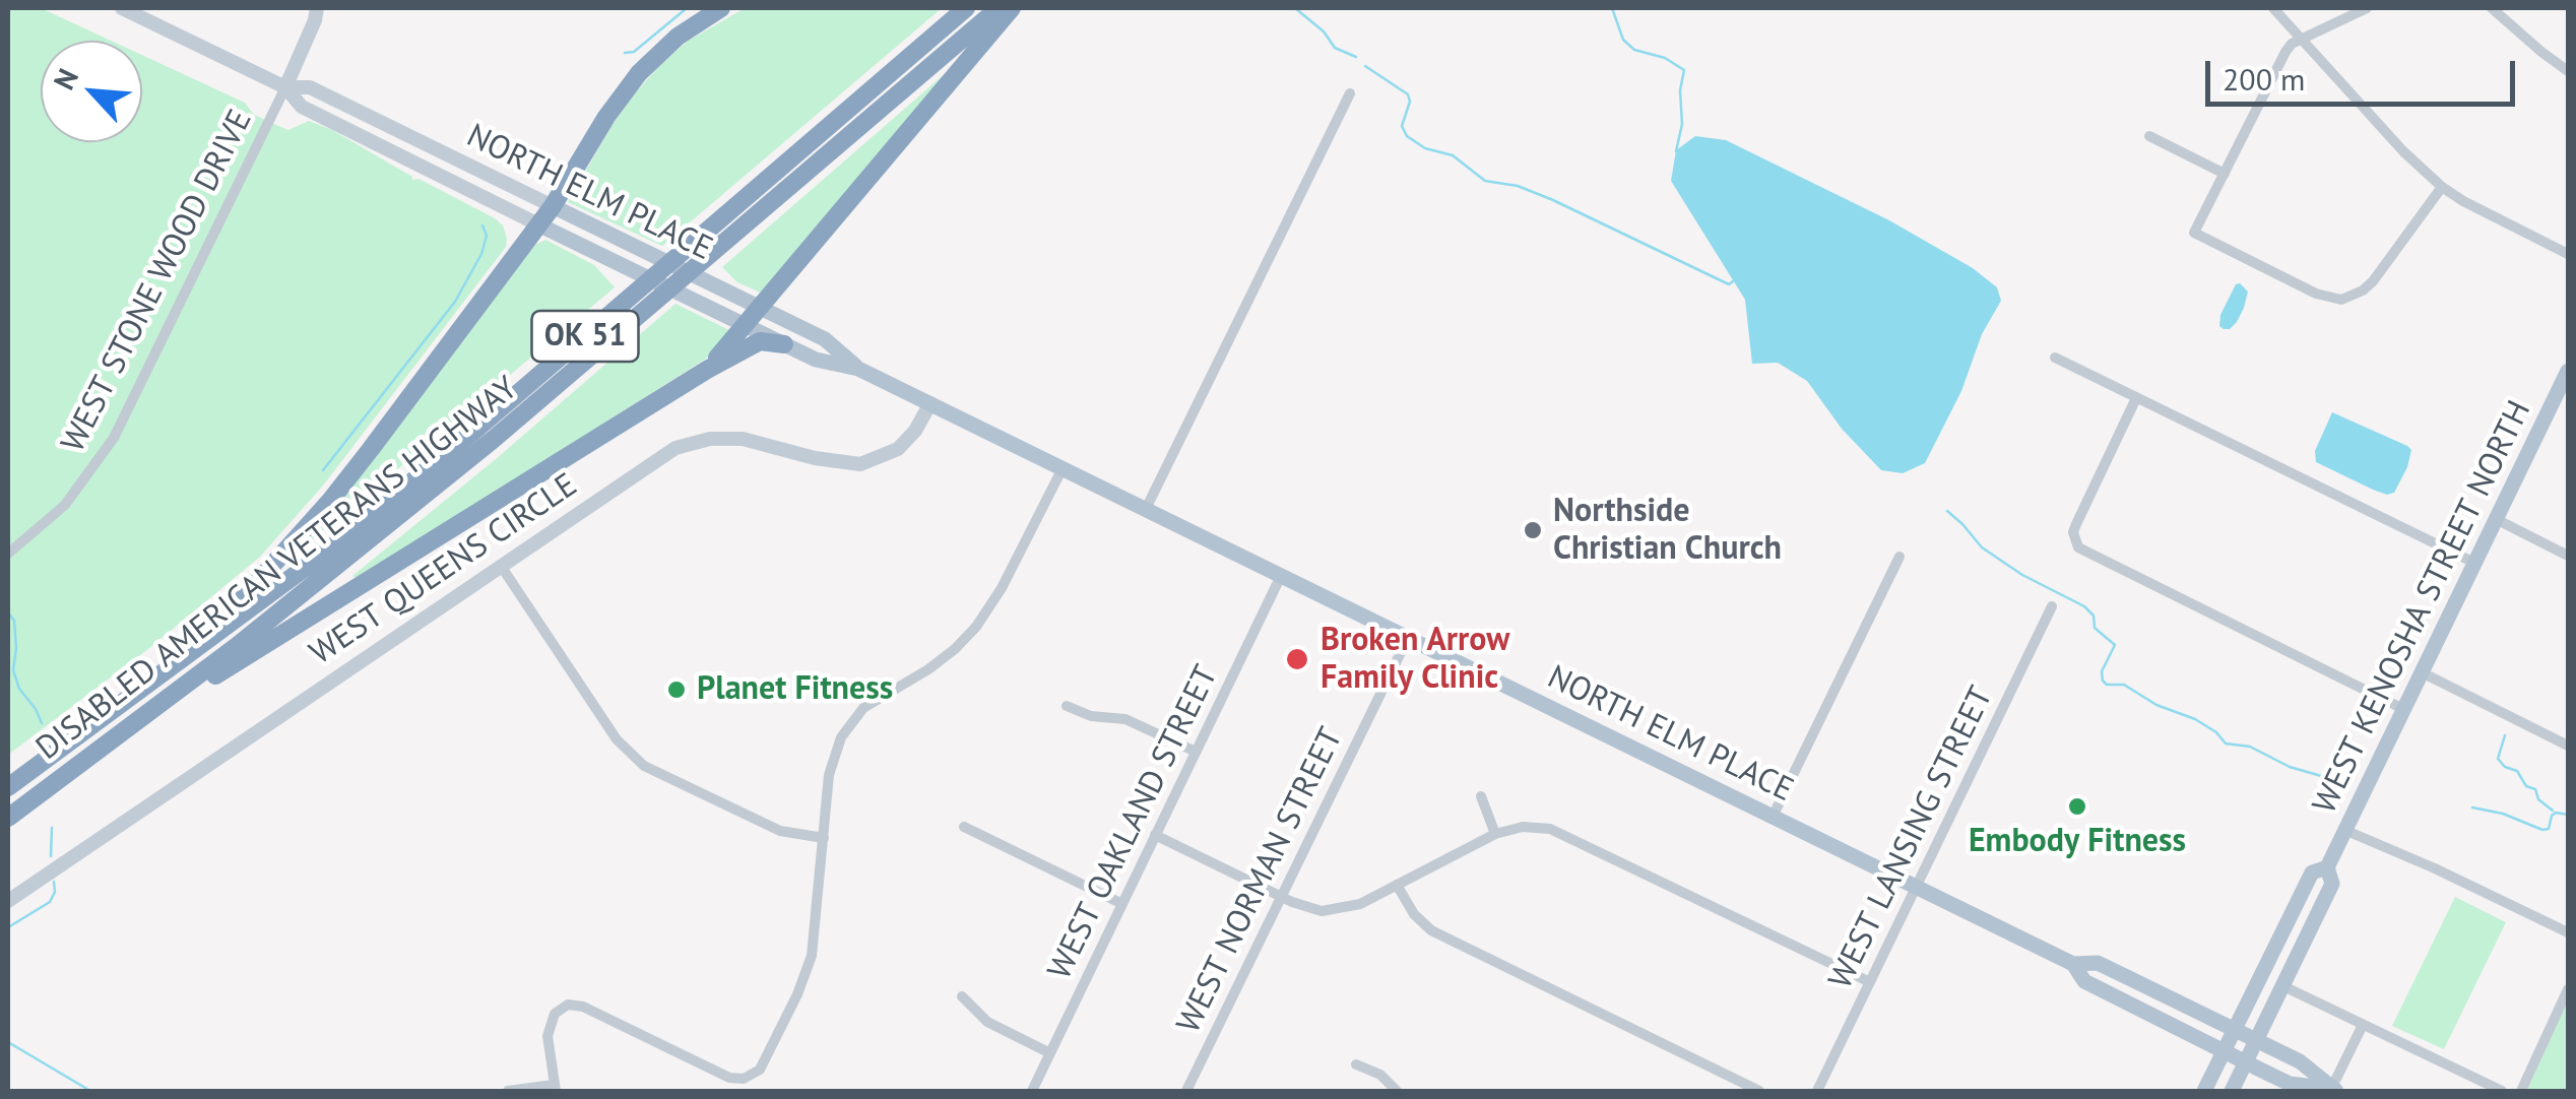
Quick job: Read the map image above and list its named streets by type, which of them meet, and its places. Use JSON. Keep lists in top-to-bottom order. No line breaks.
{"streets":{"highway":["OK 51","DISABLED AMERICAN VETERANS HIGHWAY"],"main road":["NORTH ELM PLACE","WEST KENOSHA STREET NORTH"],"street":["WEST STONE WOOD DRIVE","WEST QUEENS CIRCLE","WEST OAKLAND STREET","WEST LANSING STREET","WEST NORMAN STREET"]},"crossings":[["NORTH ELM PLACE","WEST STONE WOOD DRIVE"],["NORTH ELM PLACE","WEST QUEENS CIRCLE"],["NORTH ELM PLACE","WEST KENOSHA STREET NORTH"],["NORTH ELM PLACE","WEST OAKLAND STREET"],["NORTH ELM PLACE","WEST LANSING STREET"],["NORTH ELM PLACE","WEST NORMAN STREET"]],"places":["Northside Christian Church","Broken Arrow Family Clinic","Planet Fitness","Embody Fitness"],"scale_bar":"200 m","north":"top left"}
